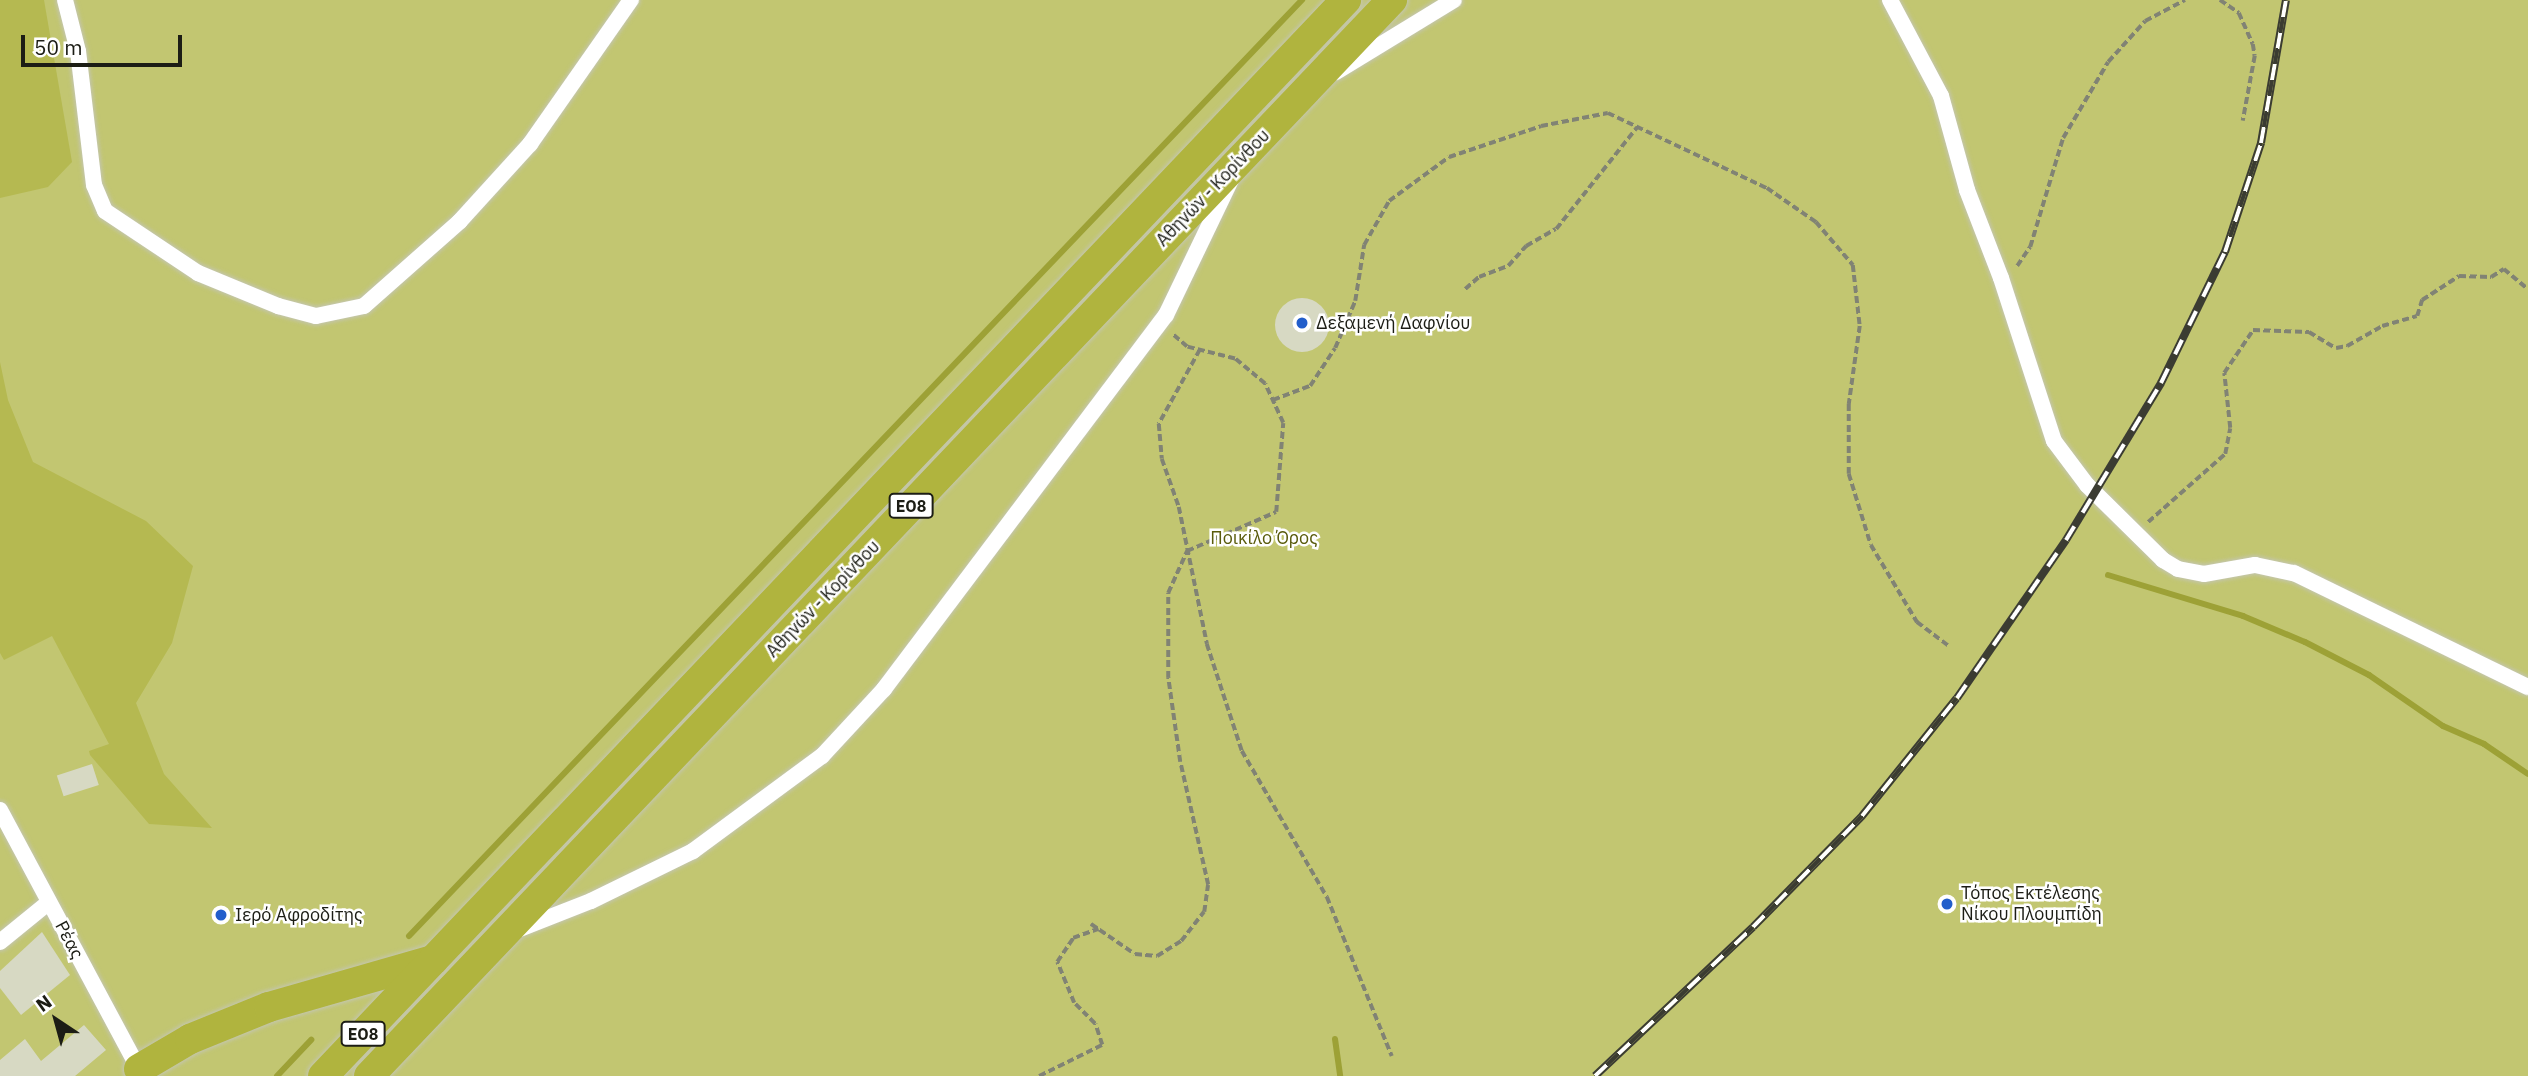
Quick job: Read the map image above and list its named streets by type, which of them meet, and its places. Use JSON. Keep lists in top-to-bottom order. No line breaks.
{"streets":{"highway":["Αθηνών - Κορίνθου","ΕΟ8"],"street":["Ρέας"]},"parks":["Ποικίλο Όρος"],"places":["Δεξαμενή Δαφνίου","Τόπος Εκτέλεσης Νίκου Πλουμπίδη","Ιερό Αφροδίτης"],"scale_bar":"50 m","north":"top left"}
